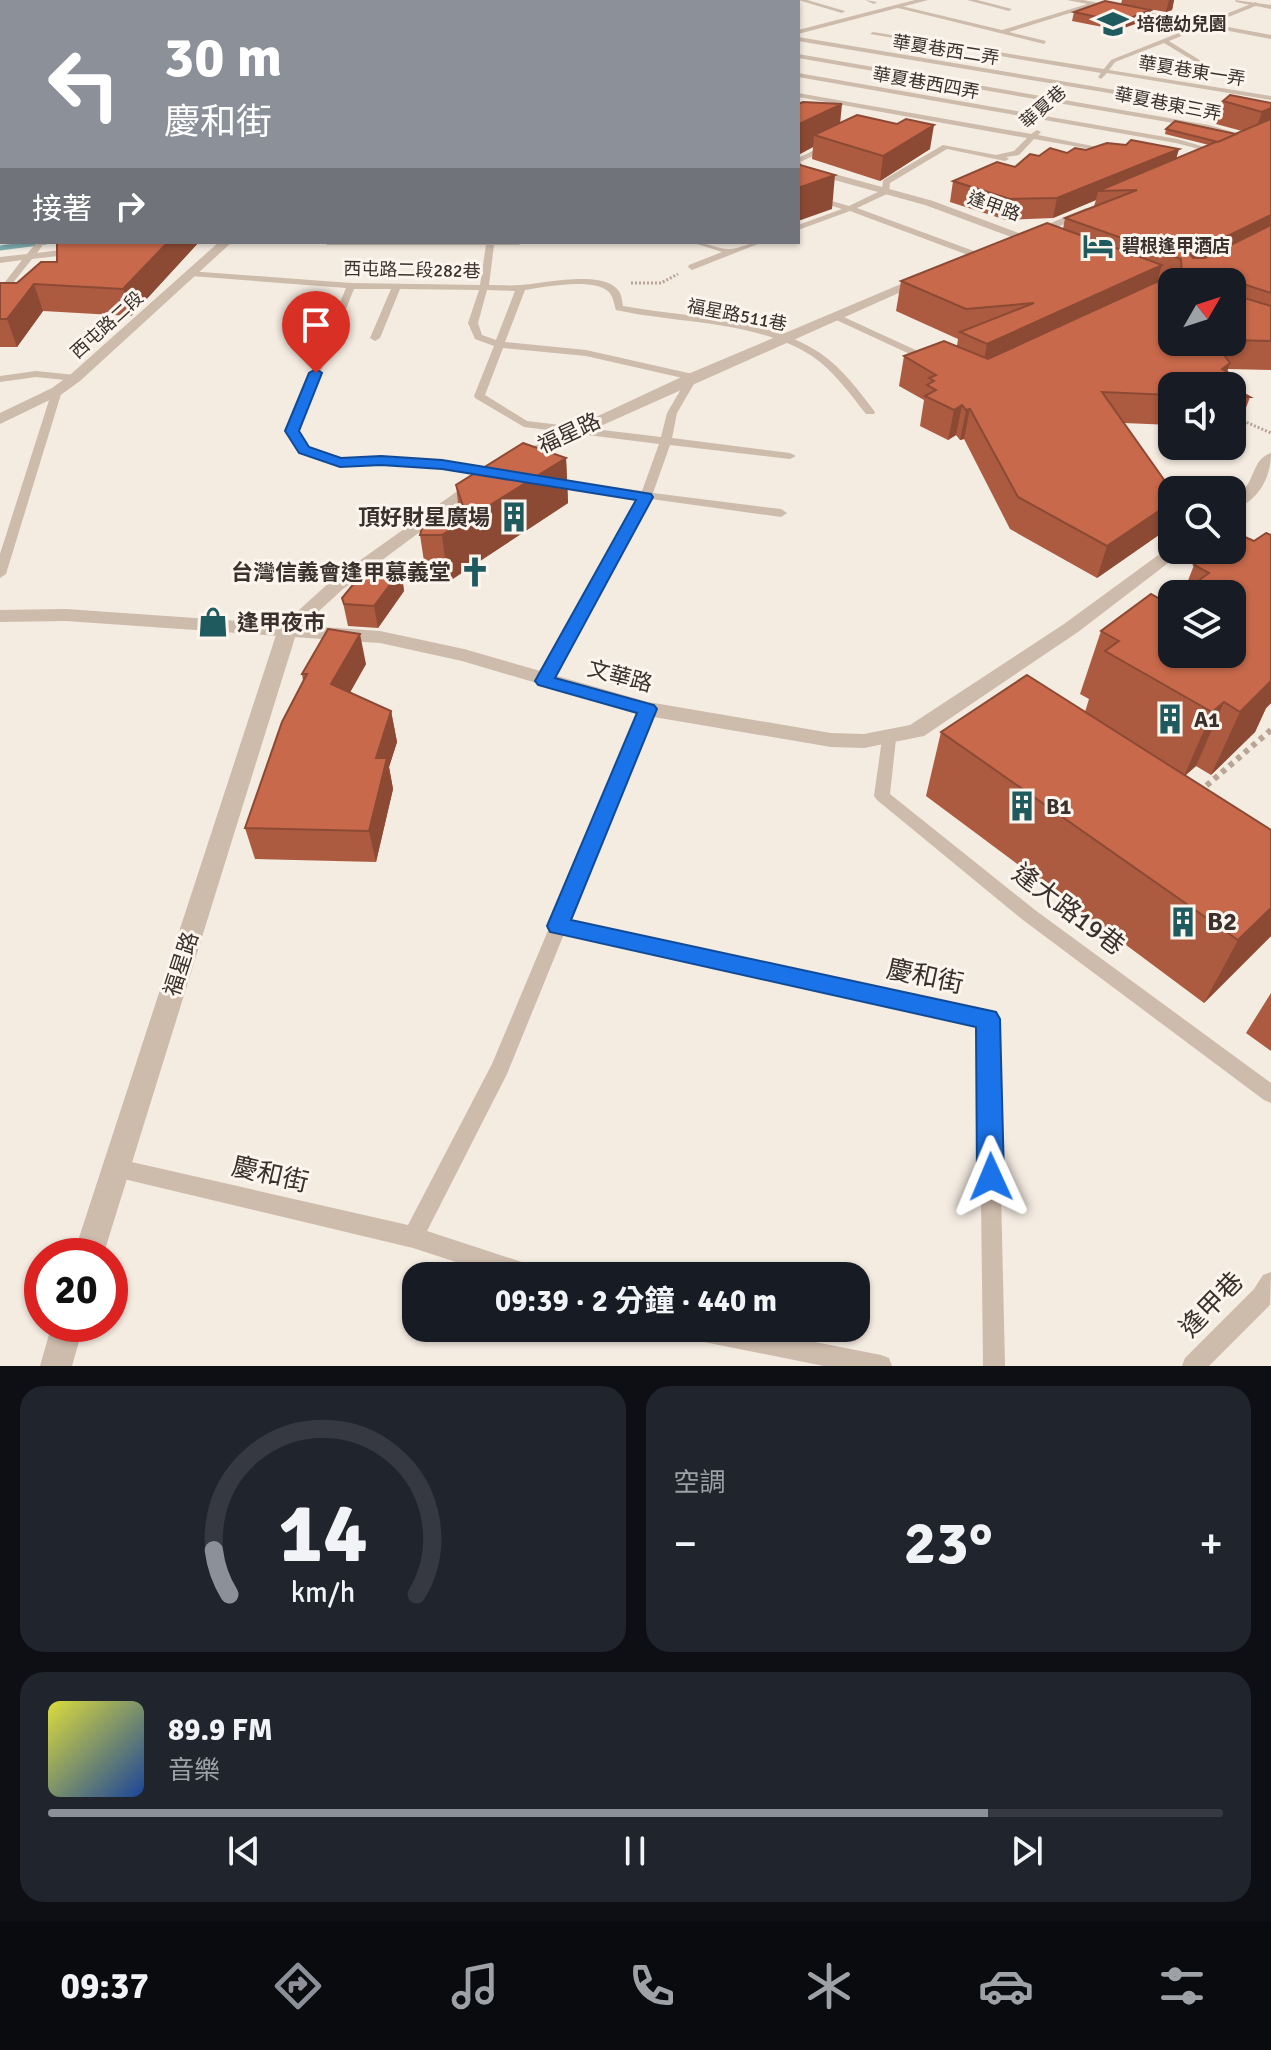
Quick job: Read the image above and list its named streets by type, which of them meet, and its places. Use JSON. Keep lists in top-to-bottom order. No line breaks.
{"streets":{"street":["逢甲路","西屯路二段","福星路","文華路"],"lane":["華夏巷西二弄","華夏巷東一弄","華夏巷西四弄","華夏巷東三弄","華夏巷","西屯路二段282巷","福星路511巷","逢大路19巷","慶和街","逢甲巷"]},"crossings":[["華夏巷西二弄","華夏巷"],["華夏巷東一弄","華夏巷"],["華夏巷西四弄","華夏巷"],["華夏巷東三弄","華夏巷"],["逢甲路","福星路"],["西屯路二段282巷","福星路511巷"],["西屯路二段282巷","西屯路二段"],["福星路511巷","福星路"],["福星路","文華路"],["福星路","慶和街"],["文華路","逢大路19巷"]],"places":{"school or university":["培德幼兒園"],"hotel":["碧根逢甲酒店"],"building":["頂好財星廣場","A1","B1","B2"],"church":["台灣信義會逢甲慕義堂"],"shop":["逢甲夜市"]},"north":"top right","page":{"turn":["30 m","慶和街"],"then":"接著","limit":"20","trip":"09:39 · 2 分鐘 · 440 m","tile":"空調","heat":["−","23°","+"],"song":["89.9 FM","音樂"],"tabs":"09:37","gauge":["14","km/h"]}}
